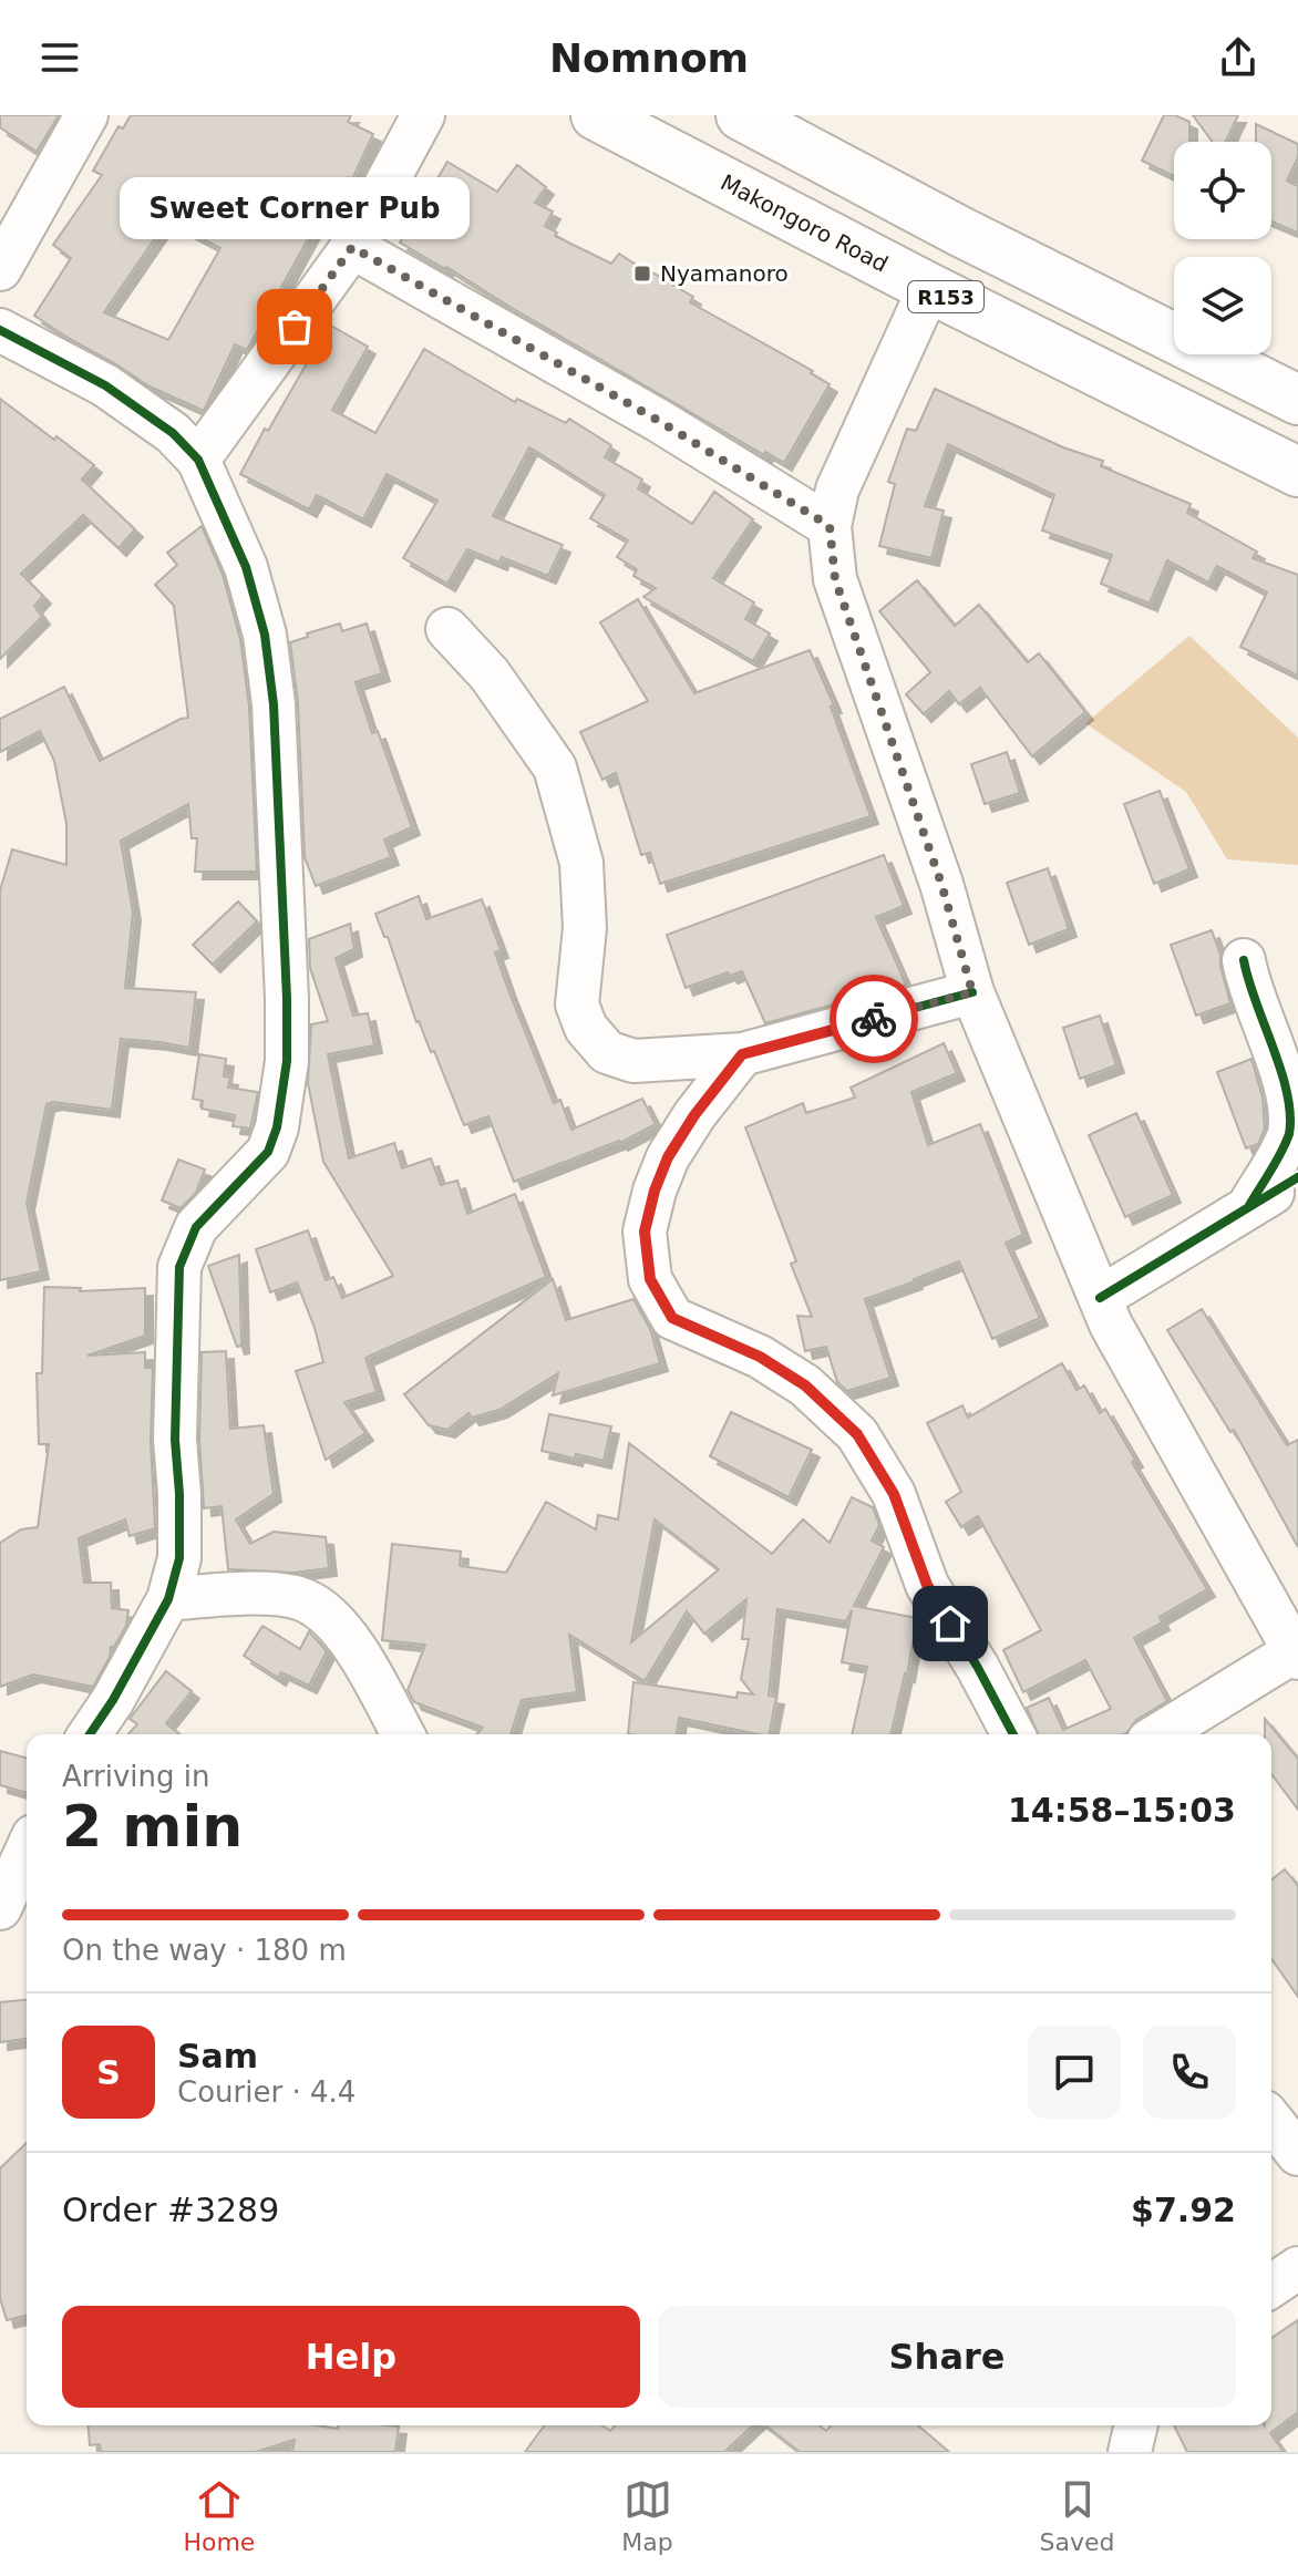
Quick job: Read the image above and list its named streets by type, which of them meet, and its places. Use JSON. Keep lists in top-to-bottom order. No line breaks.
{"streets":{"main road":["Makongoro Road","R153"]},"places":{"transit":["Nyamanoro"],"other":["Sweet Corner Pub"]},"page":{"header":"Nomnom","bubble":"Sweet Corner Pub","heading":["2 min","Arriving in","14:58–15:03"],"panel":["Sam","Courier · 4.4","Order #3289","$7.92"],"bar":"On the way · 180 m","round":"S","buttons":["Help","Share"],"tabs":["Home","Map","Saved"]}}
